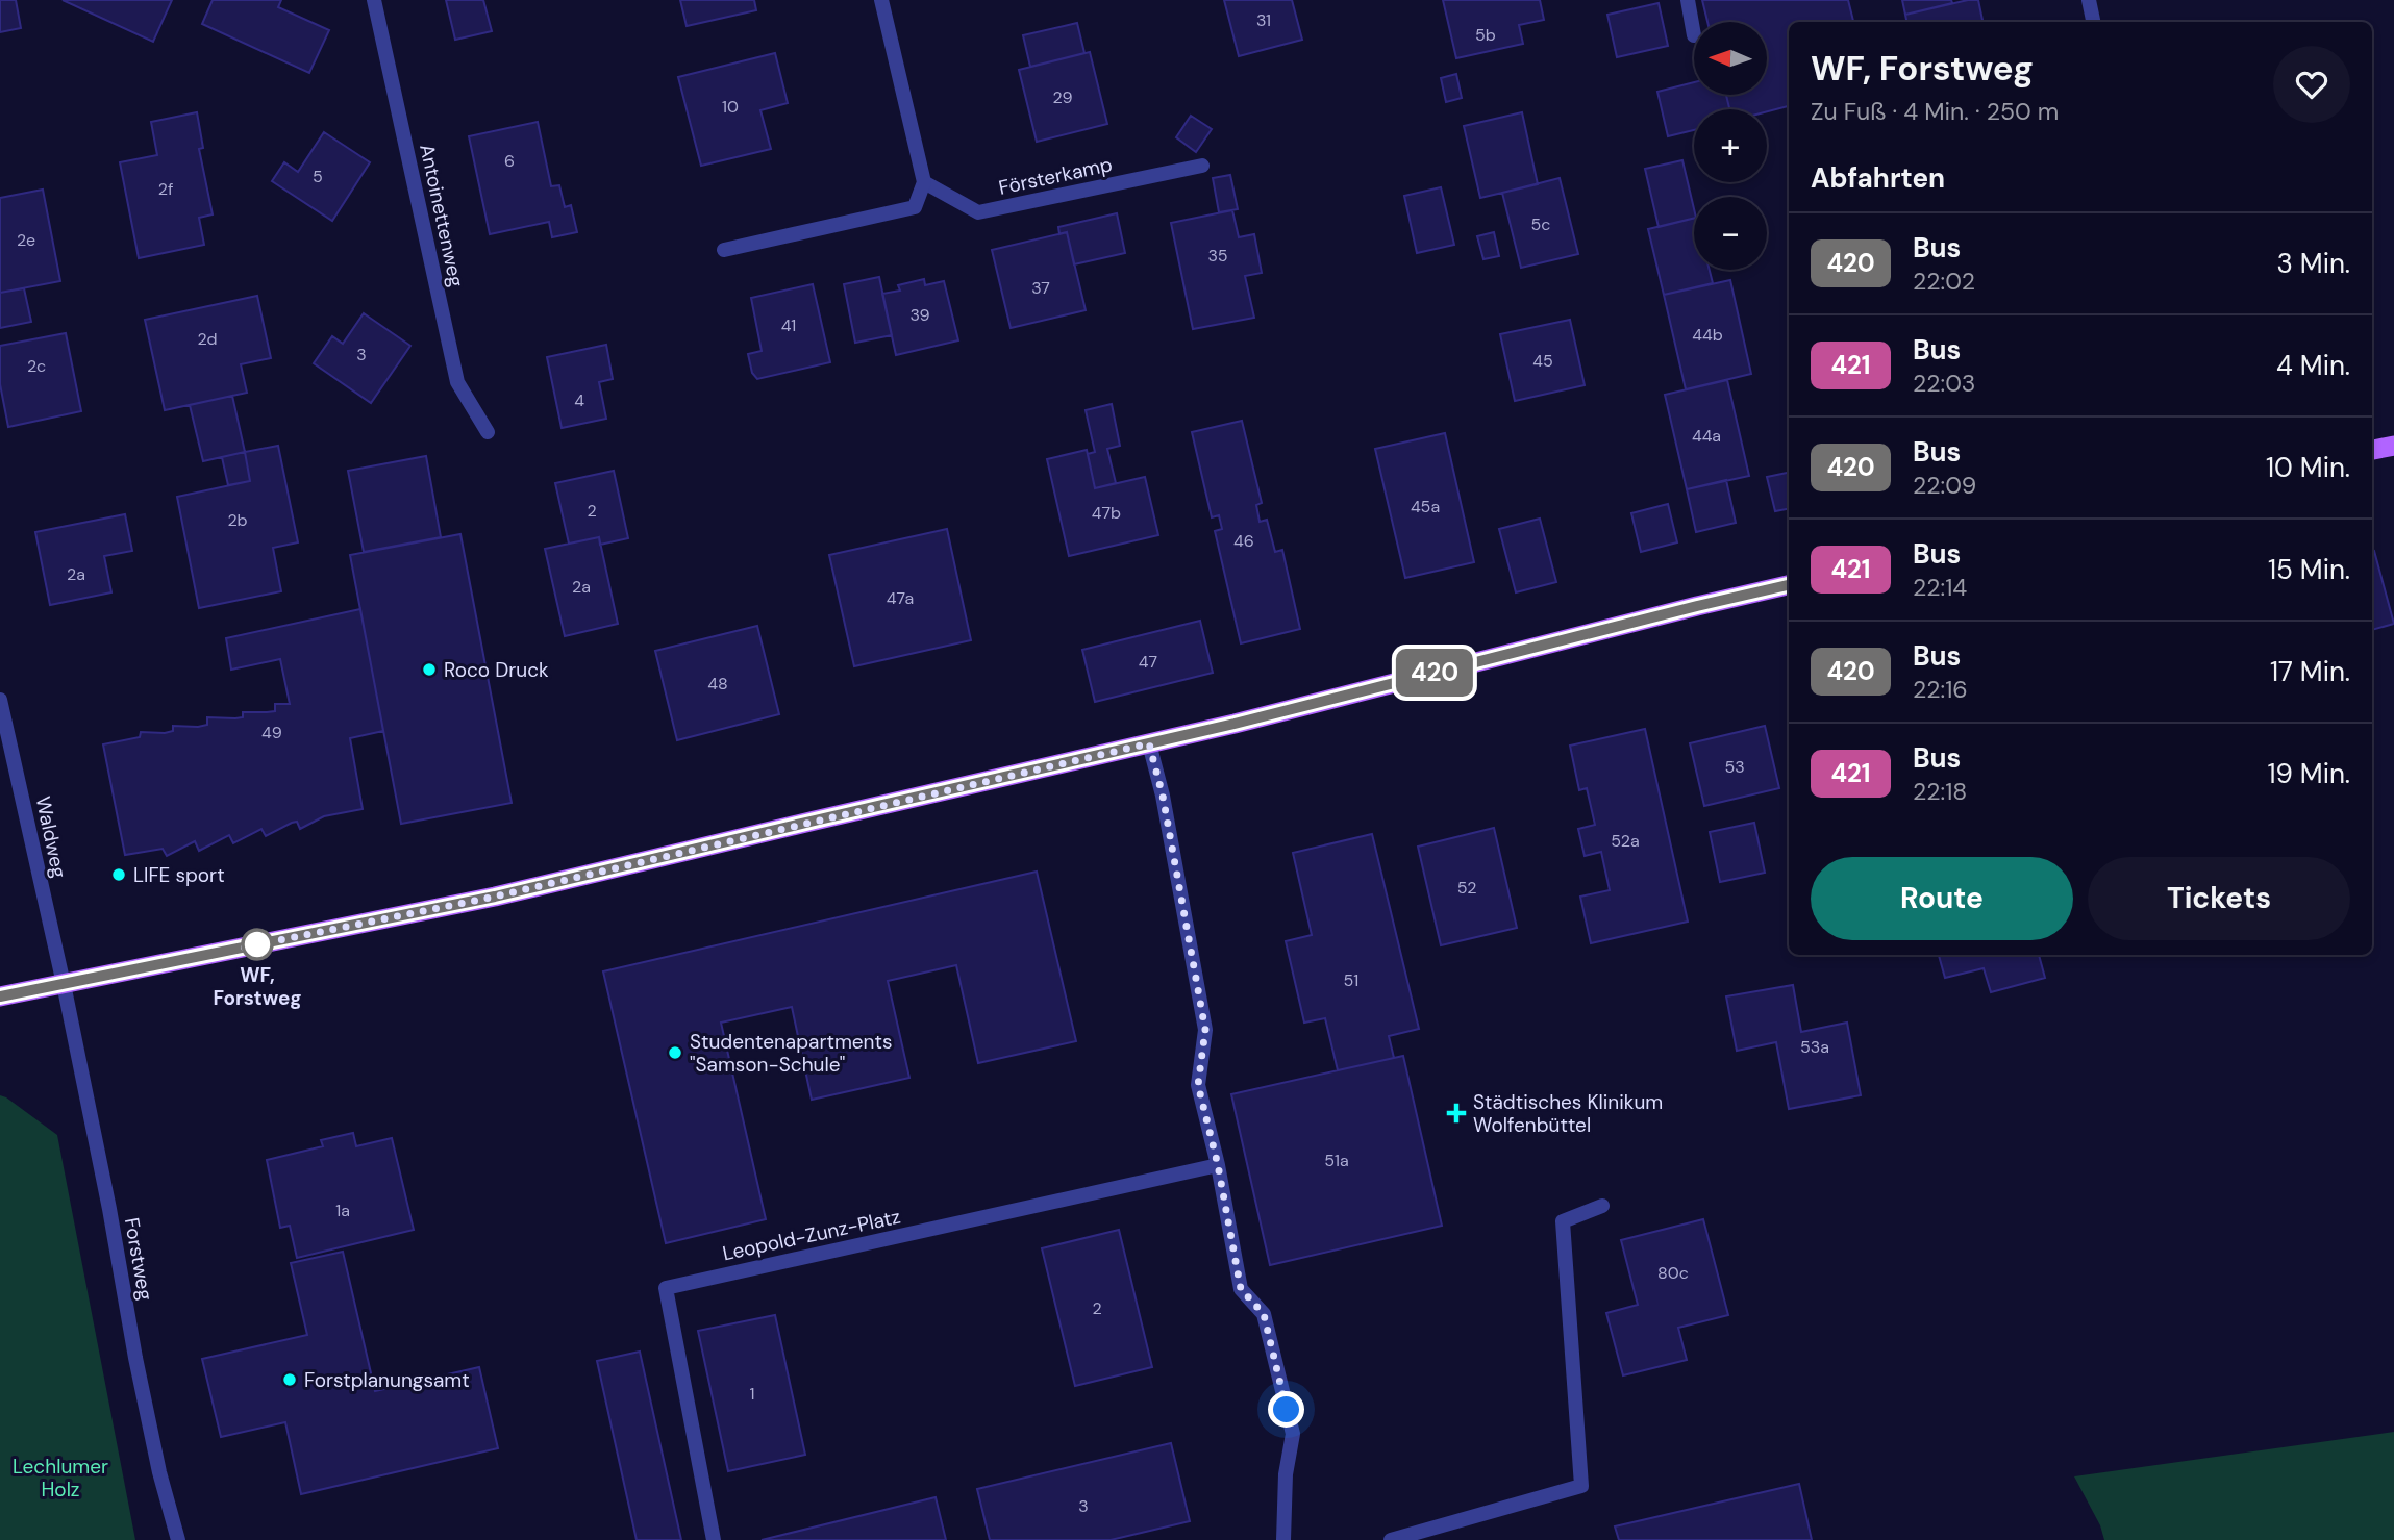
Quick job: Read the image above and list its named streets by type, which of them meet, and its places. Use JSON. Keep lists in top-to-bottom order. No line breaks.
{"streets":{"street":["Försterkamp","Antoinettenweg","Waldweg","Leopold-Zunz-Platz","Forstweg"]},"crossings":[["Waldweg","Forstweg"]],"parks":["Lechlumer Holz"],"places":{"other":["Roco Druck","LIFE sport","WF, Forstweg","Studentenapartments \"Samson-Schule\"","Forstplanungsamt"],"health":["Städtisches Klinikum Wolfenbüttel"]},"lines":["bus line 420"],"house_numbers":["31","5b","29","10","6","5","2f","5c","2e","35","37","39","41","44b","2d","3","45","2c","4","44a","45a","2","47b","2b","46","2a","2a","47a","47","48","49","53","52a","52","51","53a","51a","1a","80c","2","1","3"],"north":"left","page":{"on_map":"420","map_buttons":["+","−"],"heading":[["WF, Forstweg","Zu Fuß · 4 Min. · 250 m"],"Abfahrten"],"list":[{"mark":"420","name":"Bus","note":"22:02","value":"3 Min."},{"mark":"421","name":"Bus","note":"22:03","value":"4 Min."},{"mark":"420","name":"Bus","note":"22:09","value":"10 Min."},{"mark":"421","name":"Bus","note":"22:14","value":"15 Min."},{"mark":"420","name":"Bus","note":"22:16","value":"17 Min."},{"mark":"421","name":"Bus","note":"22:18","value":"19 Min."}],"buttons":["Route","Tickets"]}}
